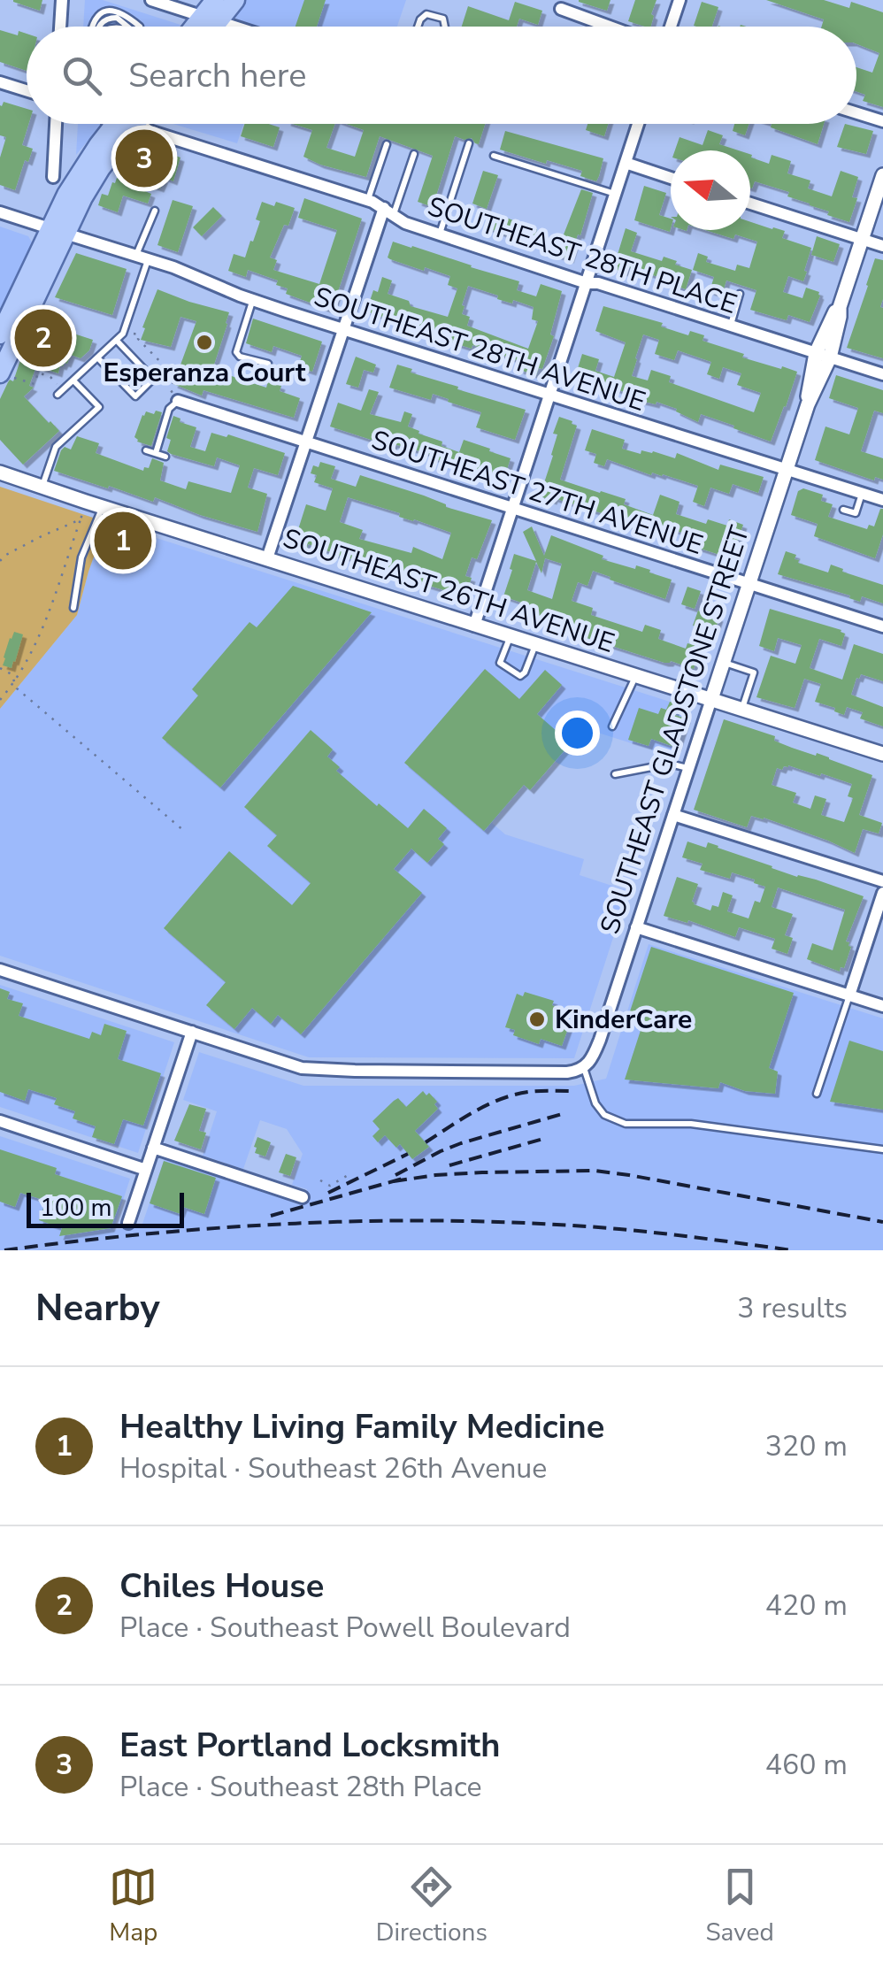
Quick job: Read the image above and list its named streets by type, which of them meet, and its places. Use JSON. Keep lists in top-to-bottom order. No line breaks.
{"streets":{"street":["SOUTHEAST 28TH PLACE","SOUTHEAST 28TH AVENUE","SOUTHEAST 27TH AVENUE","SOUTHEAST 26TH AVENUE","SOUTHEAST GLADSTONE STREET"]},"crossings":[["SOUTHEAST 28TH PLACE","SOUTHEAST GLADSTONE STREET"],["SOUTHEAST 28TH AVENUE","SOUTHEAST GLADSTONE STREET"],["SOUTHEAST 27TH AVENUE","SOUTHEAST GLADSTONE STREET"],["SOUTHEAST 26TH AVENUE","SOUTHEAST GLADSTONE STREET"]],"places":["Esperanza Court","KinderCare"],"scale_bar":"100 m","north":"left","page":{"search":"Search here","pins":["3","2","1"],"scale":"100 m","heading":["Nearby","3 results"],"list":[{"mark":"1","name":"Healthy Living Family Medicine","note":"Hospital · Southeast 26th Avenue","value":"320 m"},{"mark":"2","name":"Chiles House","note":"Place · Southeast Powell Boulevard","value":"420 m"},{"mark":"3","name":"East Portland Locksmith","note":"Place · Southeast 28th Place","value":"460 m"}],"nav":["Map","Directions","Saved"]}}
